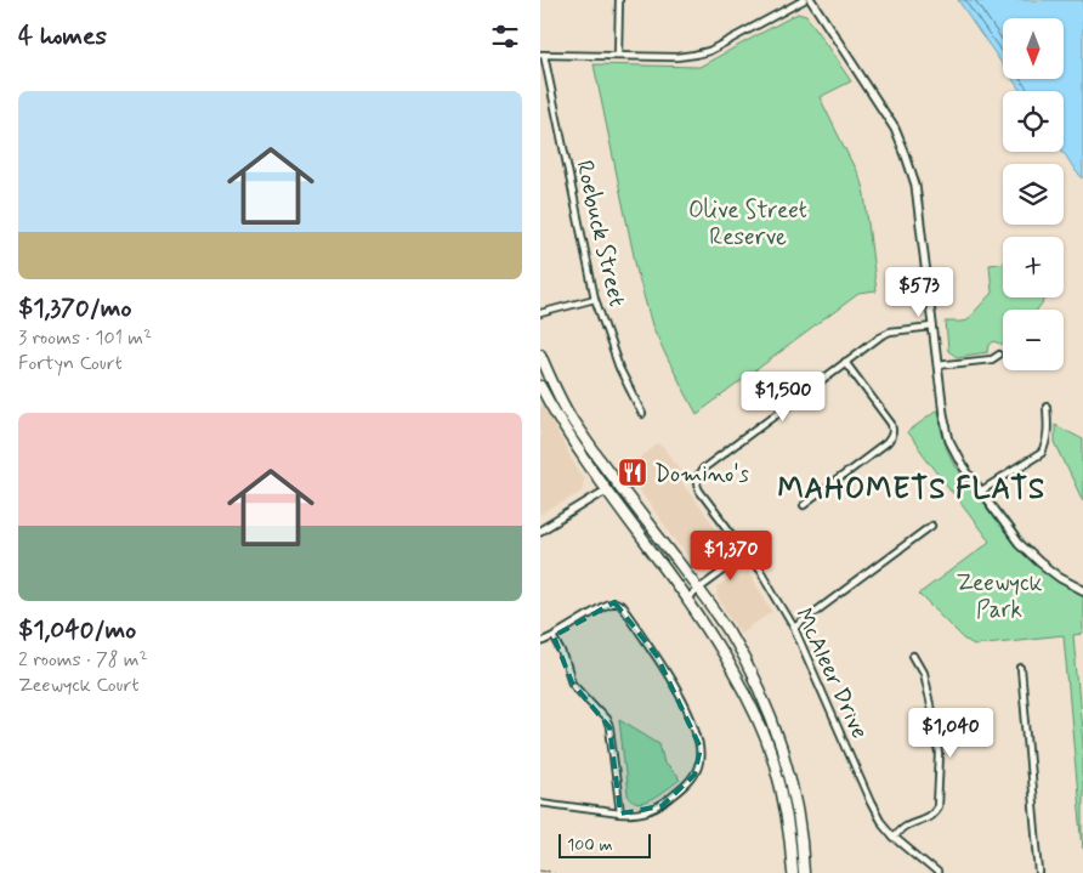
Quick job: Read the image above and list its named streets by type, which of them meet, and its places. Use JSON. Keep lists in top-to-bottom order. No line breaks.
{"streets":{"street":["Roebuck Street","McAleer Drive"]},"districts":["MAHOMETS FLATS"],"parks":["Olive Street Reserve","Zeewyck Park"],"places":{"restaurant":["Domino's"]},"scale_bar":"100 m","north":"bottom","page":{"heading":"4 homes","map_buttons":["+","−"],"list":[{"name":"$1,370/mo","note":"3 rooms · 101 m² · Fortyn Court"},{"name":"$1,040/mo","note":"2 rooms · 78 m² · Zeewyck Court"}],"price":["$573","$1,500","$1,370","$1,040"],"scale":"100 m"}}
